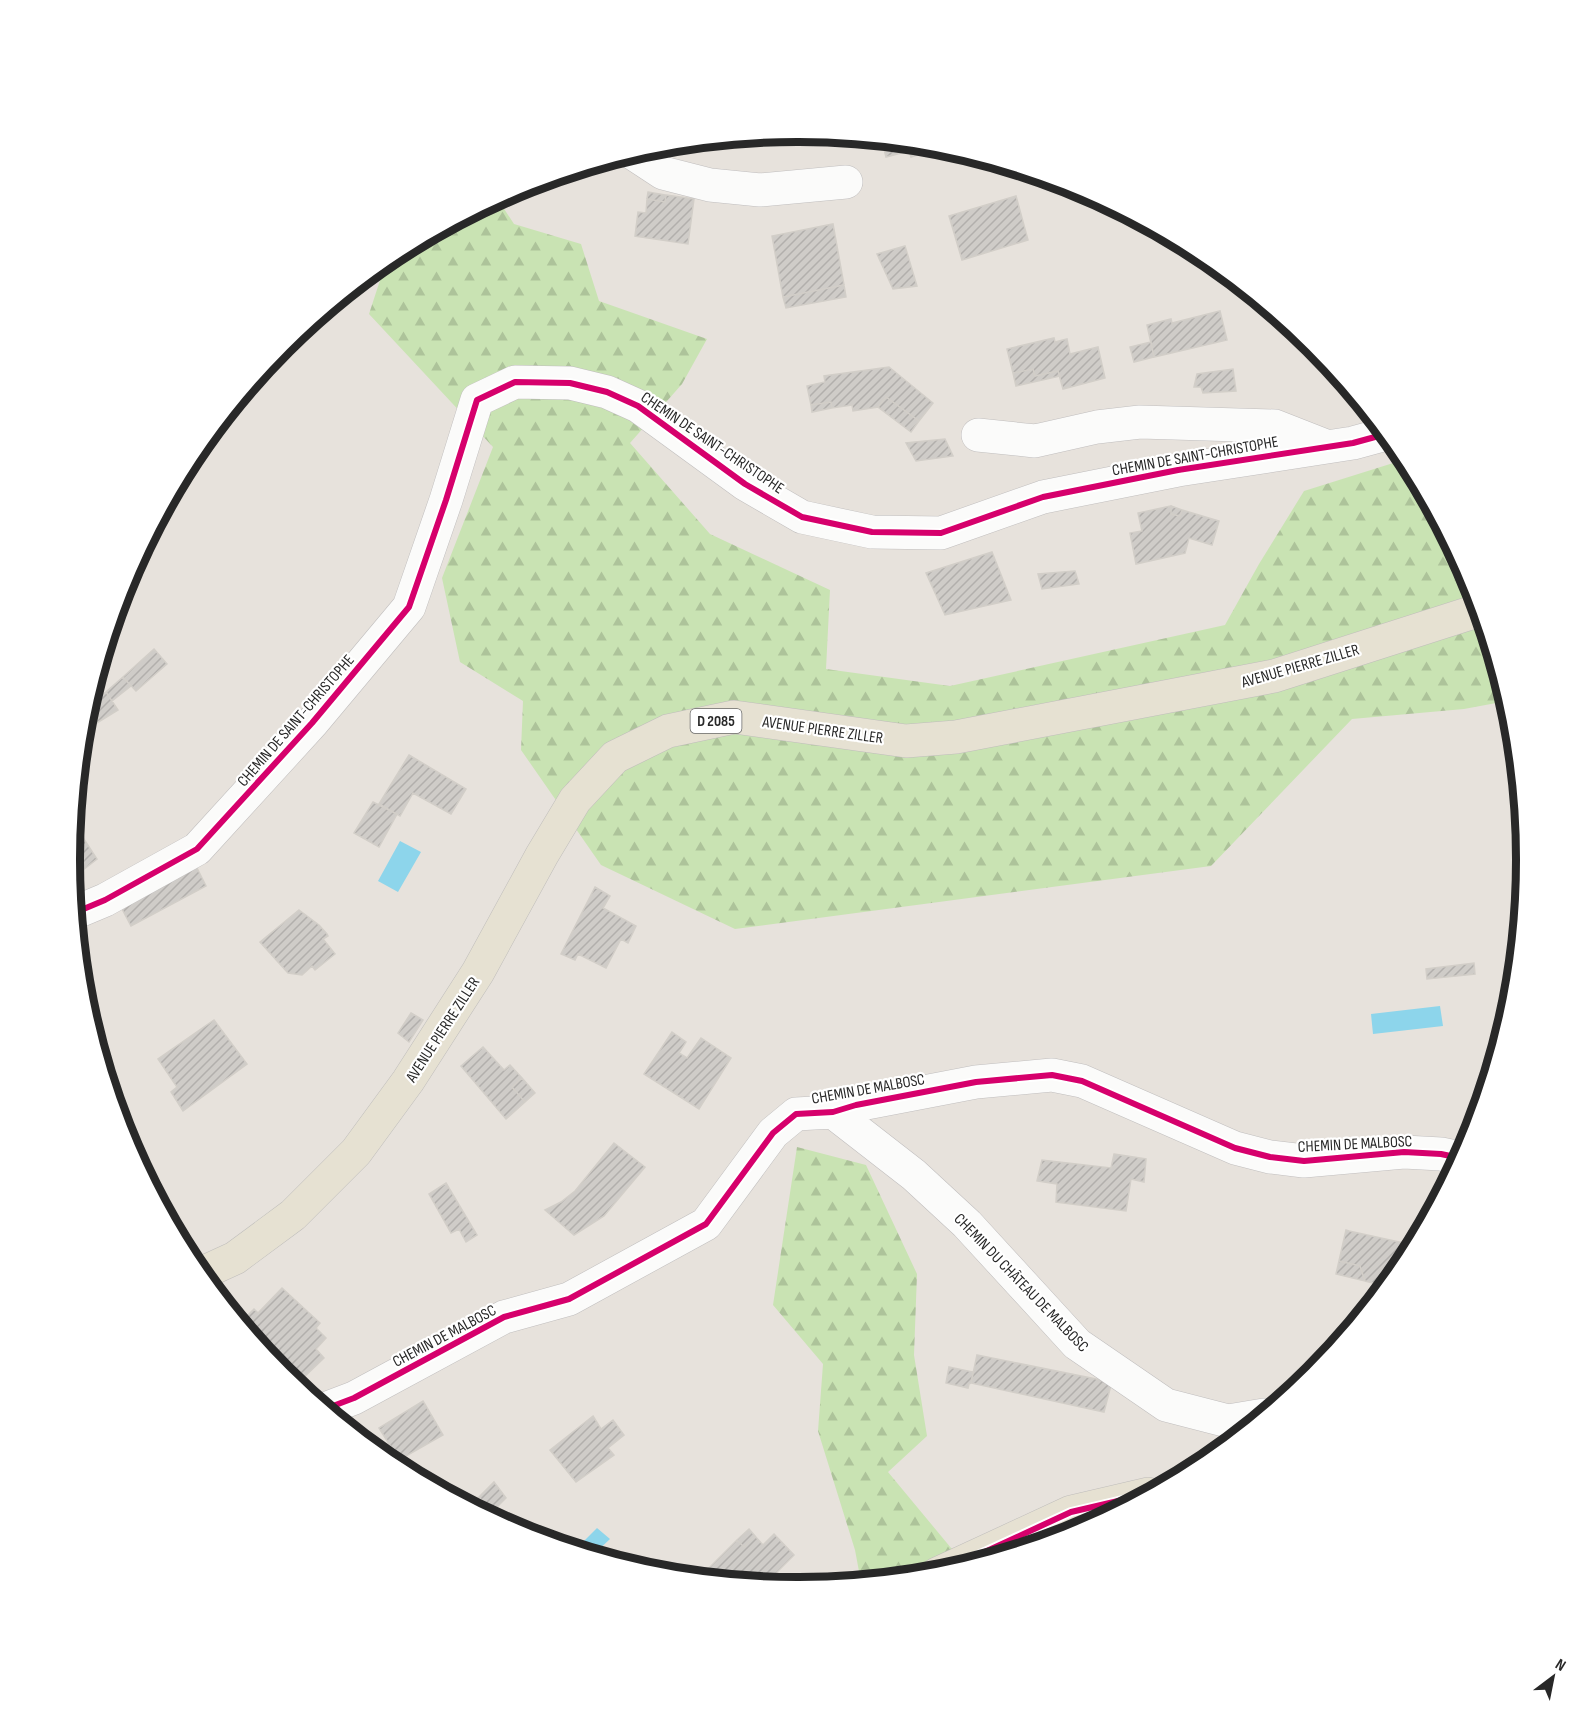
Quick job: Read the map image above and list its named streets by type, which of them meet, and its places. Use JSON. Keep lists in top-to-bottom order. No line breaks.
{"streets":{"main road":["AVENUE PIERRE ZILLER","D 2085"],"street":["CHEMIN DE SAINT-CHRISTOPHE","CHEMIN DE MALBOSC","CHEMIN DU CHÂTEAU DE MALBOSC"]},"crossings":[["CHEMIN DE MALBOSC","CHEMIN DU CHÂTEAU DE MALBOSC"]],"north":"top right"}
